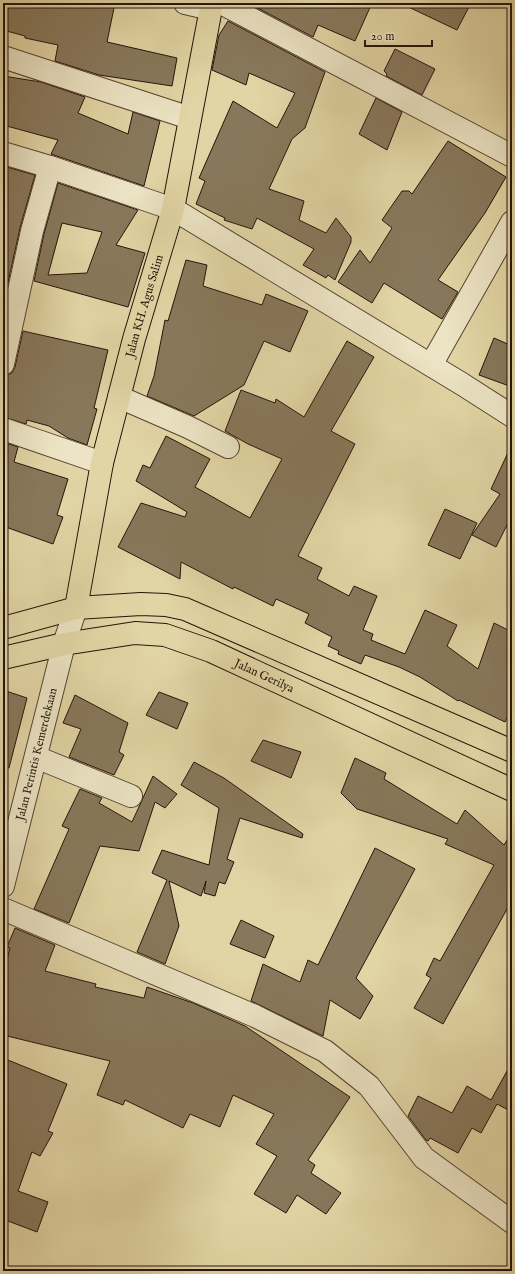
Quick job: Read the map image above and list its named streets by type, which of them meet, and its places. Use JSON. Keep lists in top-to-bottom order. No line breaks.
{"streets":{"main road":["Jalan KH. Agus Salim","Jalan Gerilya"],"street":["Jalan Perintis Kemerdekaan"]},"crossings":[["Jalan KH. Agus Salim","Jalan Perintis Kemerdekaan"],["Jalan Gerilya","Jalan Perintis Kemerdekaan"]],"scale_bar":"20 m"}
